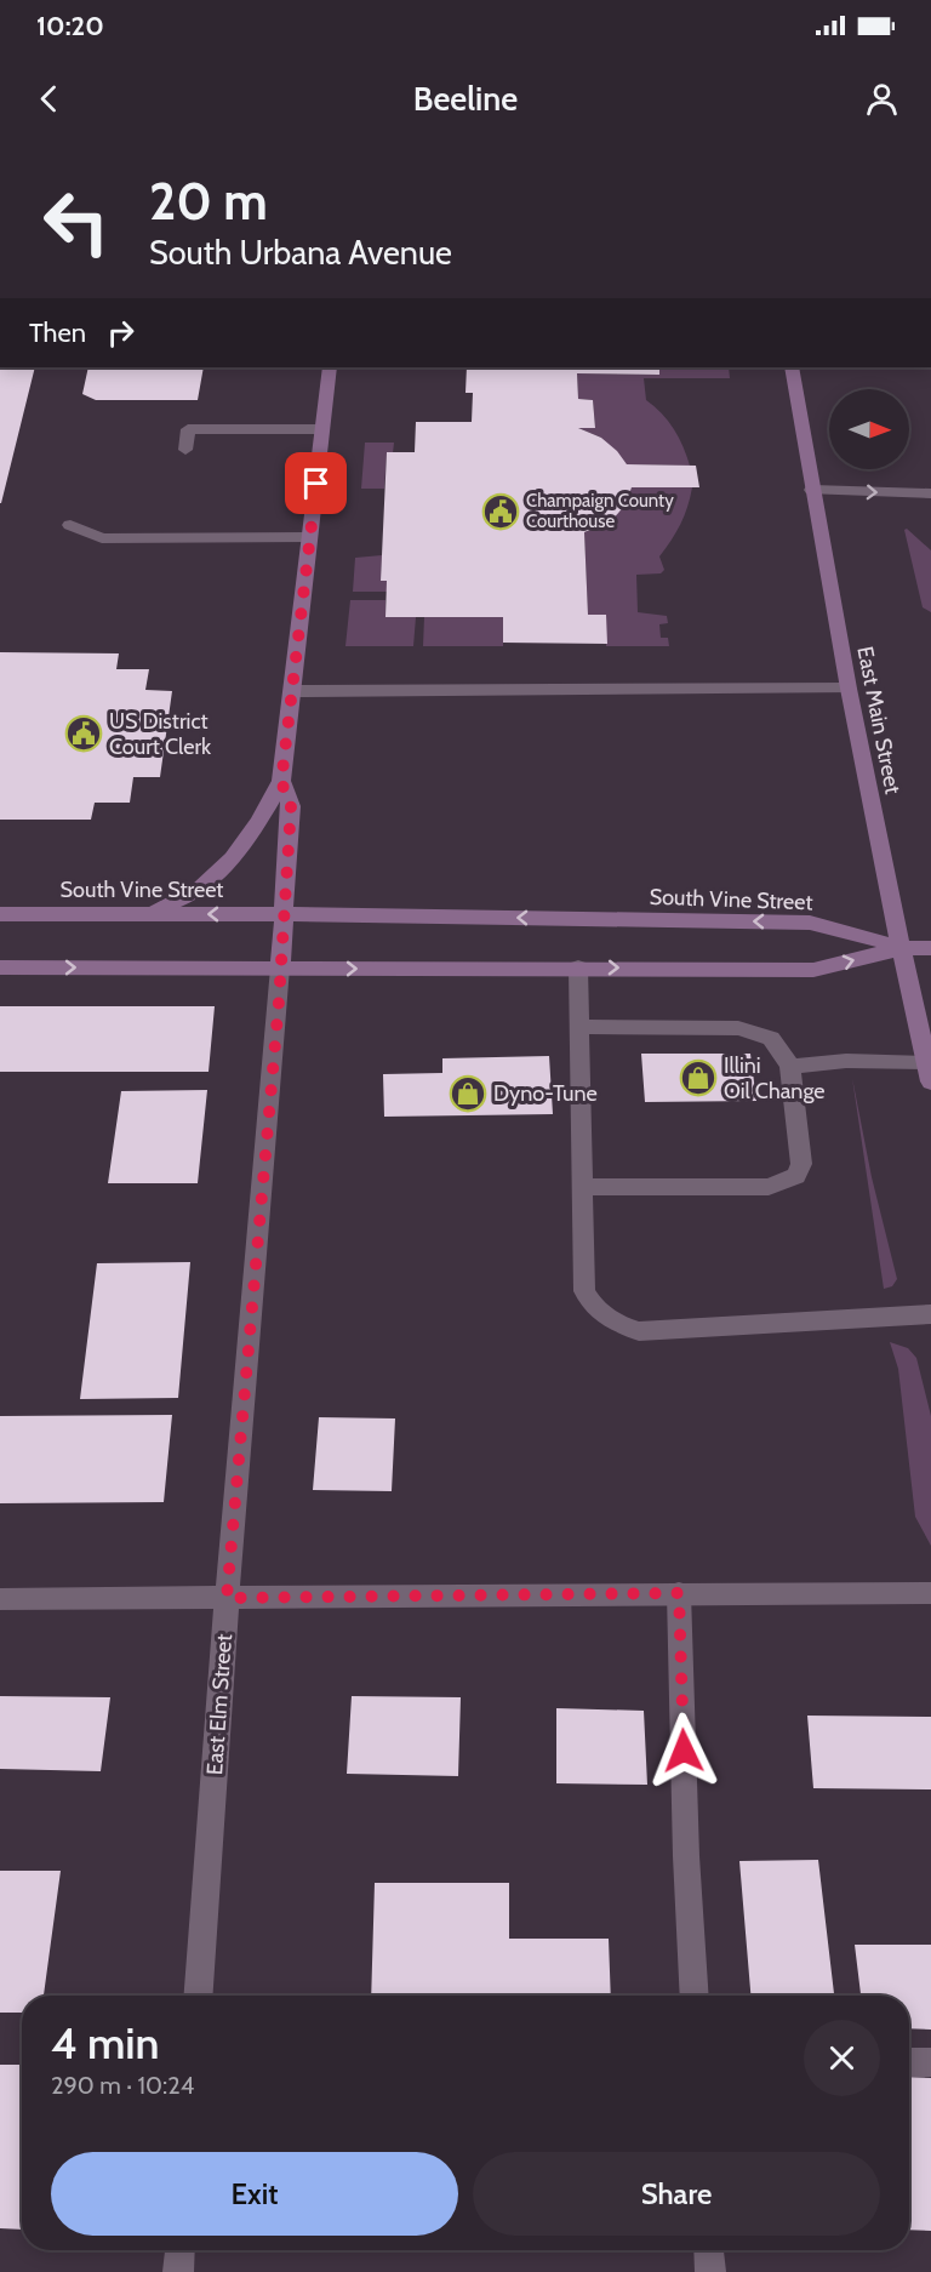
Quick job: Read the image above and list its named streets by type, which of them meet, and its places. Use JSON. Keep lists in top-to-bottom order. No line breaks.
{"streets":{"main road":["East Main Street","South Vine Street","East Elm Street"]},"crossings":[["East Main Street","South Vine Street"],["South Vine Street","East Elm Street"]],"places":{"public building":["Champaign County Courthouse","US District Court Clerk"],"shop":["Illini Oil Change","Dyno-Tune"]},"north":"right","page":{"status":"10:20","header":"Beeline","turn":["20 m","South Urbana Avenue"],"then":"Then","heading":["4 min","290 m · 10:24"],"buttons":["Exit","Share"]}}
